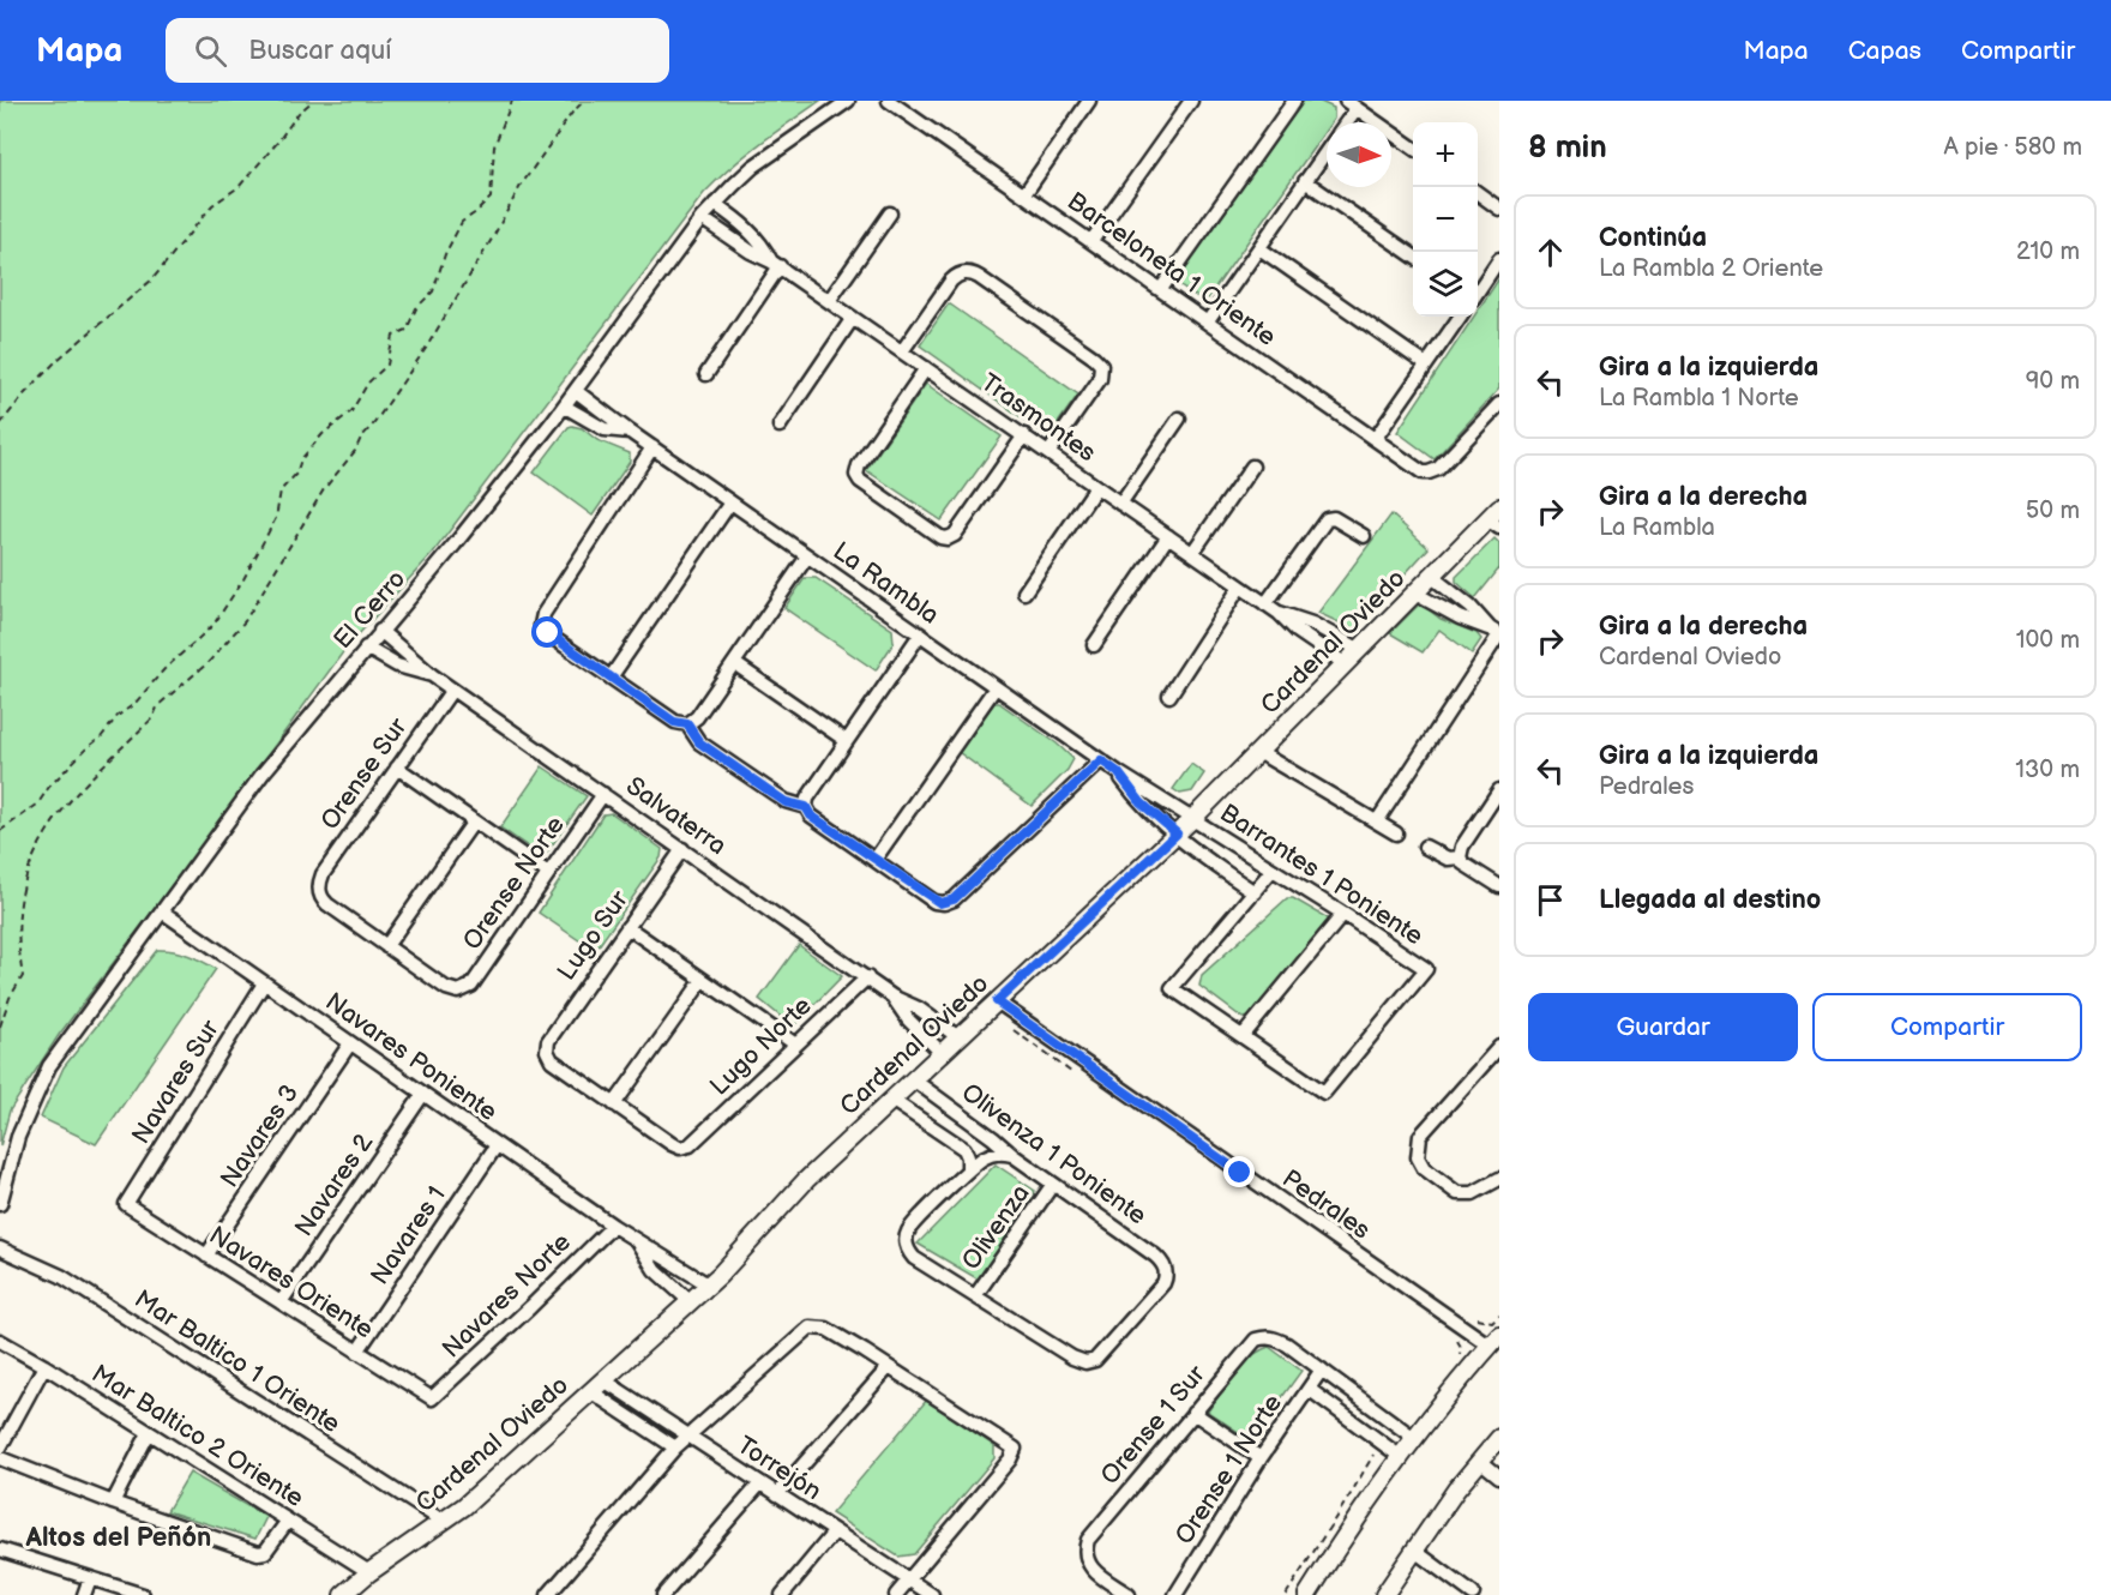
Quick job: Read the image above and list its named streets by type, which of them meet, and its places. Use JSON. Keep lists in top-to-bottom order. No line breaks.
{"streets":{"street":["Barceloneta 1 Oriente","Trasmontes","La Rambla","El Cerro","Cardenal Oviedo","Orense Sur","Salvaterra","Barrantes 1 Poniente","Orense Norte","Lugo Sur","Lugo Norte","Navares Poniente","Navares Sur","Navares 3","Olivenza 1 Poniente","Navares 2","Pedrales","Olivenza","Navares 1","Navares Oriente","Navares Norte","Mar Baltico 1 Oriente","Orense 1 Sur","Mar Baltico 2 Oriente","Torrejón","Orense 1 Norte"]},"crossings":[["Trasmontes","El Cerro"],["Trasmontes","Cardenal Oviedo"],["La Rambla","El Cerro"],["La Rambla","Cardenal Oviedo"],["La Rambla","Barrantes 1 Poniente"],["El Cerro","Salvaterra"],["El Cerro","Navares Poniente"],["Cardenal Oviedo","Salvaterra"],["Cardenal Oviedo","Barrantes 1 Poniente"],["Cardenal Oviedo","Navares Poniente"],["Cardenal Oviedo","Olivenza 1 Poniente"],["Cardenal Oviedo","Pedrales"],["Cardenal Oviedo","Mar Baltico 1 Oriente"],["Cardenal Oviedo","Mar Baltico 2 Oriente"],["Cardenal Oviedo","Torrejón"],["Orense Sur","Salvaterra"],["Orense Sur","Orense Norte"],["Salvaterra","Orense Norte"],["Salvaterra","Lugo Sur"],["Salvaterra","Lugo Norte"],["Lugo Sur","Lugo Norte"],["Navares Poniente","Navares Sur"],["Navares Poniente","Navares 3"],["Navares Poniente","Navares 2"],["Navares Poniente","Navares 1"],["Navares Poniente","Navares Norte"],["Navares Sur","Navares Oriente"],["Navares 3","Navares Oriente"],["Olivenza 1 Poniente","Olivenza"],["Navares 2","Navares Oriente"],["Navares 1","Navares Oriente"],["Navares Oriente","Navares Norte"],["Orense 1 Sur","Orense 1 Norte"]],"districts":["Altos del Peñón"],"north":"right","page":{"header":"Mapa","search":"Buscar aquí","nav":["Mapa","Capas","Compartir"],"heading":["8 min","A pie · 580 m"],"map_buttons":["+","−"],"list":[["Continúa","La Rambla 2 Oriente","210 m"],["Gira a la izquierda","La Rambla 1 Norte","90 m"],["Gira a la derecha","La Rambla","50 m"],["Gira a la derecha","Cardenal Oviedo","100 m"],["Gira a la izquierda","Pedrales","130 m"],"Llegada al destino"],"buttons":["Guardar","Compartir"]}}
